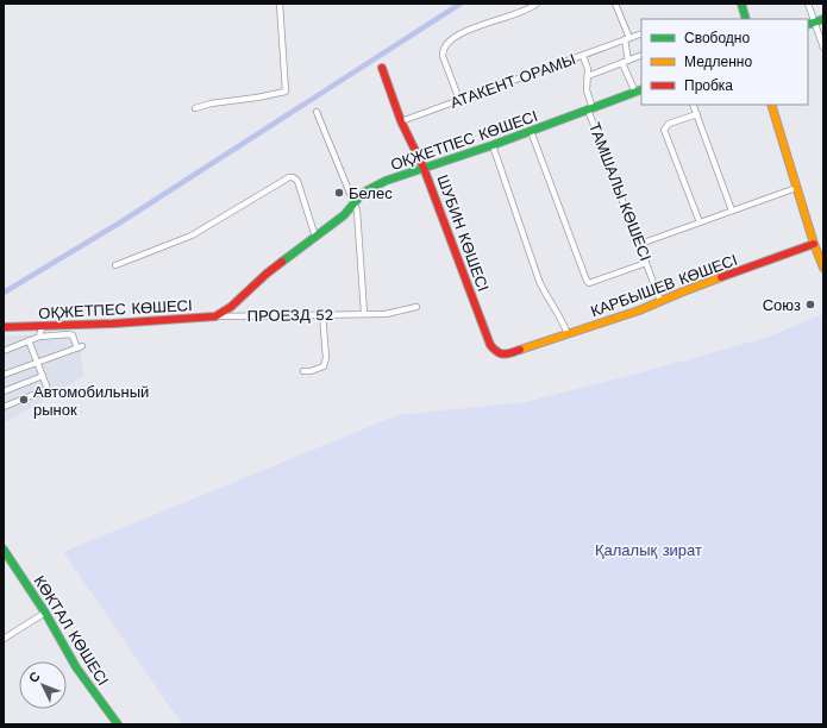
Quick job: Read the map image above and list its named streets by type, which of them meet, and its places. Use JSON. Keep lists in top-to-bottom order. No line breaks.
{"streets":{"street":["АТАКЕНТ ОРАМЫ","ОҚЖЕТПЕС КӨШЕСІ","ТАМШАЛЫ КӨШЕСІ","ШУБИН КӨШЕСІ","КАРБЫШЕВ КӨШЕСІ","ПРОЕЗД 52","КӨКТАЛ КӨШЕСІ"]},"crossings":[["АТАКЕНТ ОРАМЫ","ТАМШАЛЫ КӨШЕСІ"],["АТАКЕНТ ОРАМЫ","ШУБИН КӨШЕСІ"],["ОҚЖЕТПЕС КӨШЕСІ","ТАМШАЛЫ КӨШЕСІ"],["ОҚЖЕТПЕС КӨШЕСІ","ШУБИН КӨШЕСІ"],["ОҚЖЕТПЕС КӨШЕСІ","ПРОЕЗД 52"],["ТАМШАЛЫ КӨШЕСІ","КАРБЫШЕВ КӨШЕСІ"],["ШУБИН КӨШЕСІ","КАРБЫШЕВ КӨШЕСІ"]],"parks":["Қалалық зират"],"places":["Белес","Союз","Автомобильный рынок"],"legend":["Свободно","Медленно","Пробка"],"north":"top left"}
